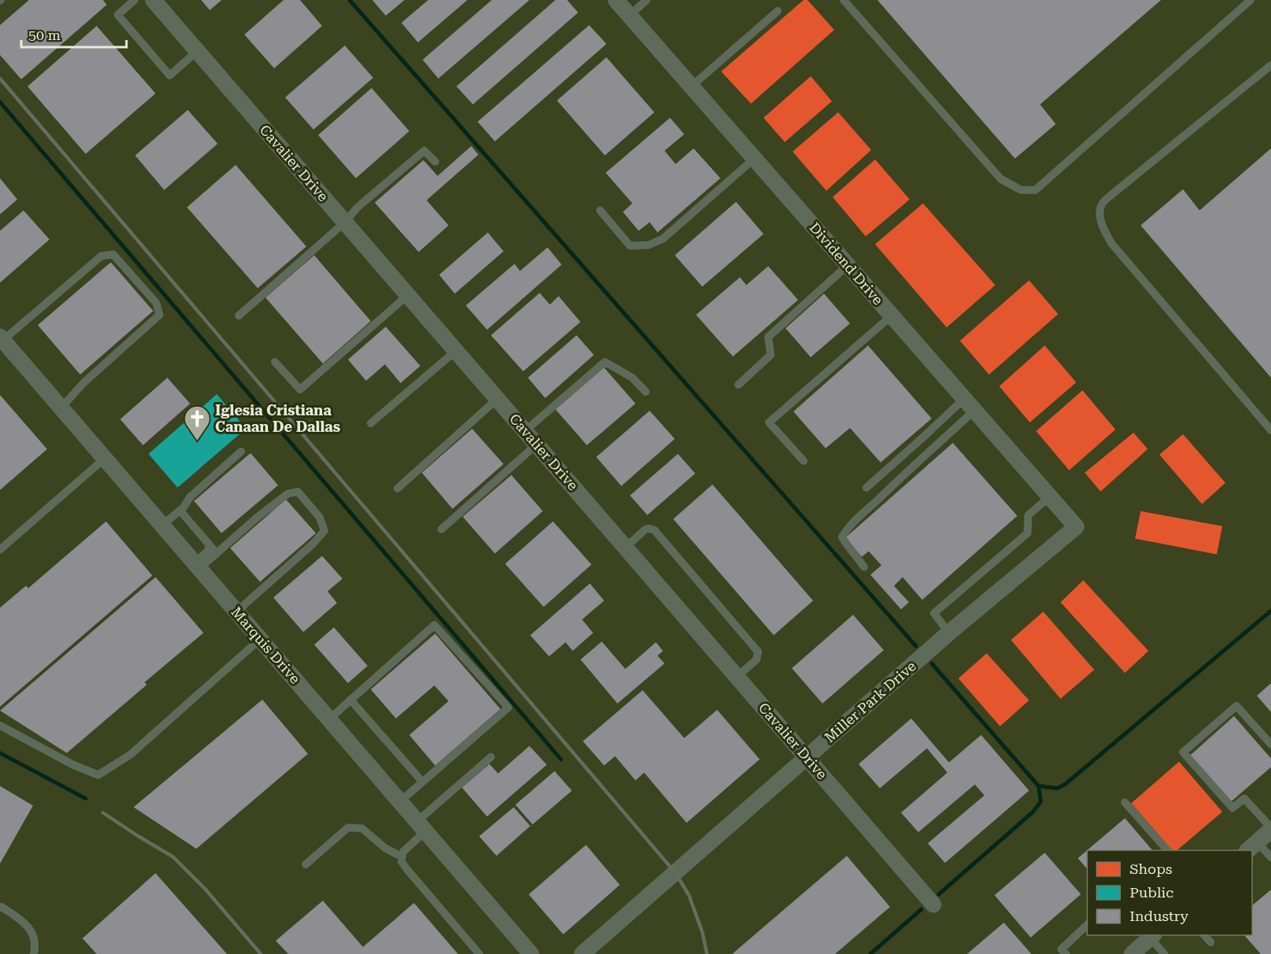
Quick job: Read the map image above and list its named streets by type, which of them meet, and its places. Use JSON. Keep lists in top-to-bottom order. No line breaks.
{"streets":{"street":["Cavalier Drive","Dividend Drive","Marquis Drive","Miller Park Drive"]},"crossings":[["Cavalier Drive","Miller Park Drive"],["Dividend Drive","Miller Park Drive"]],"places":{"church":["Iglesia Cristiana Canaan De Dallas"]},"legend":["Shops","Public","Industry"],"scale_bar":"50 m"}
